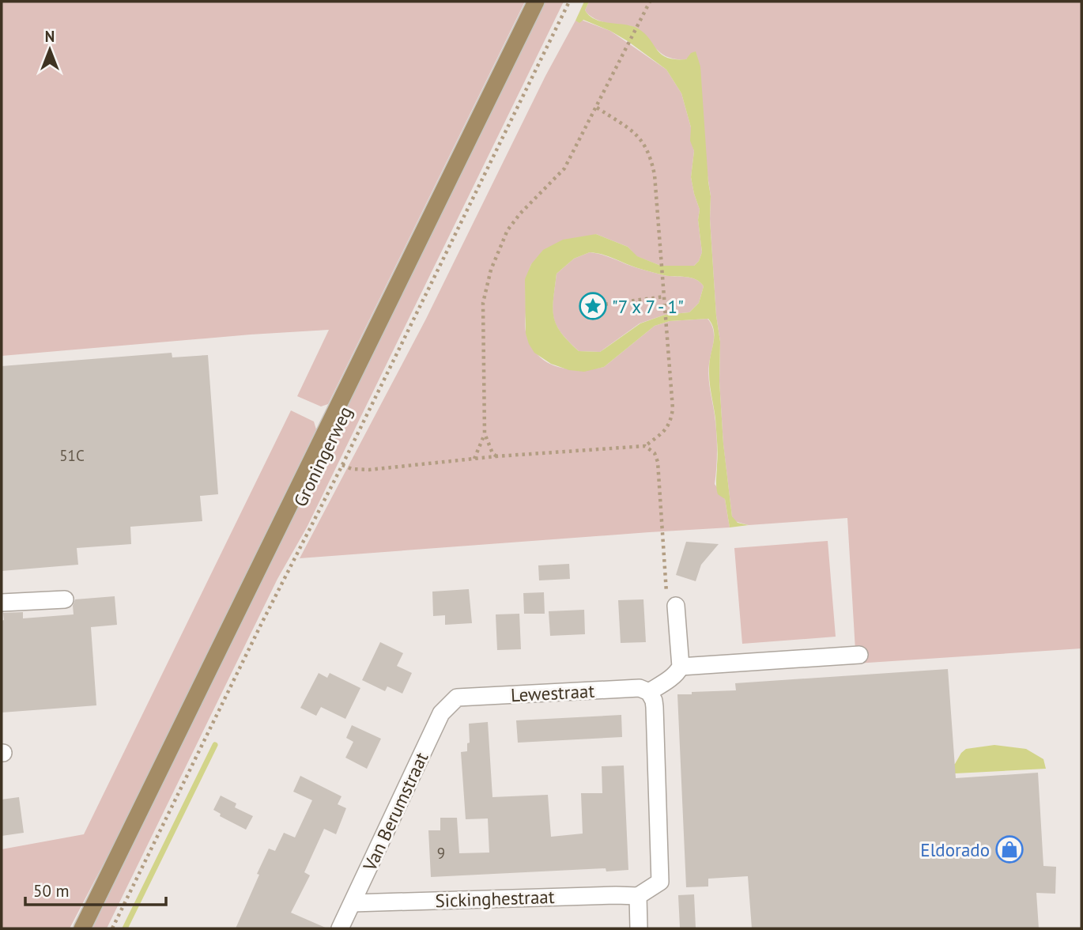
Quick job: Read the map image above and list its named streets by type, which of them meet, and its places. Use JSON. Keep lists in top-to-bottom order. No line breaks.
{"streets":{"main road":["Groningerweg"],"street":["Lewestraat","Van Berumstraat","Sickinghestraat"]},"crossings":[["Lewestraat","Van Berumstraat"],["Van Berumstraat","Sickinghestraat"]],"places":{"place":["\"7 x 7 - 1\""],"shop":["Eldorado"]},"house_numbers":["51C","9"],"scale_bar":"50 m","north":"top"}
